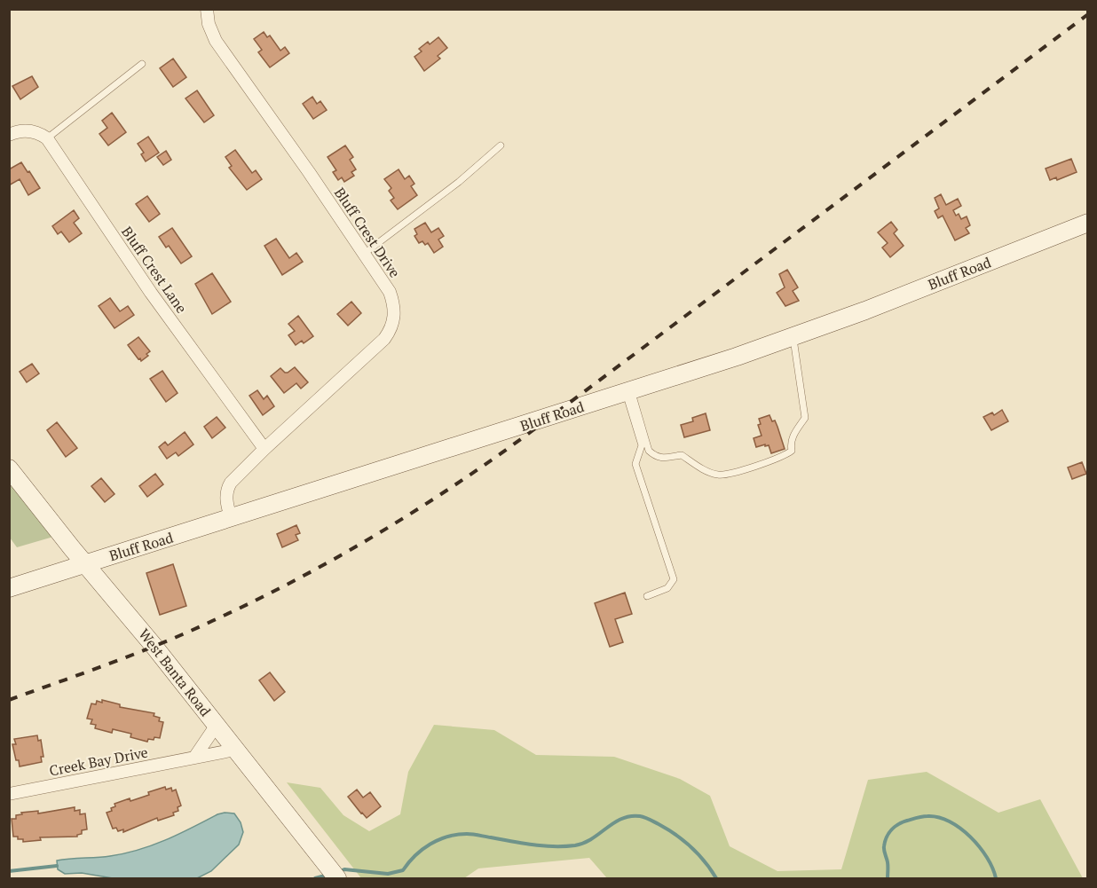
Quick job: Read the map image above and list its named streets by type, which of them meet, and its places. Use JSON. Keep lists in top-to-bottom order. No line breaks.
{"streets":{"main road":["Bluff Road","West Banta Road"],"street":["Bluff Crest Drive","Bluff Crest Lane","Creek Bay Drive"]},"crossings":[["Bluff Crest Drive","Bluff Crest Lane"],["Bluff Crest Drive","Bluff Road"],["Bluff Road","West Banta Road"],["West Banta Road","Creek Bay Drive"]]}
